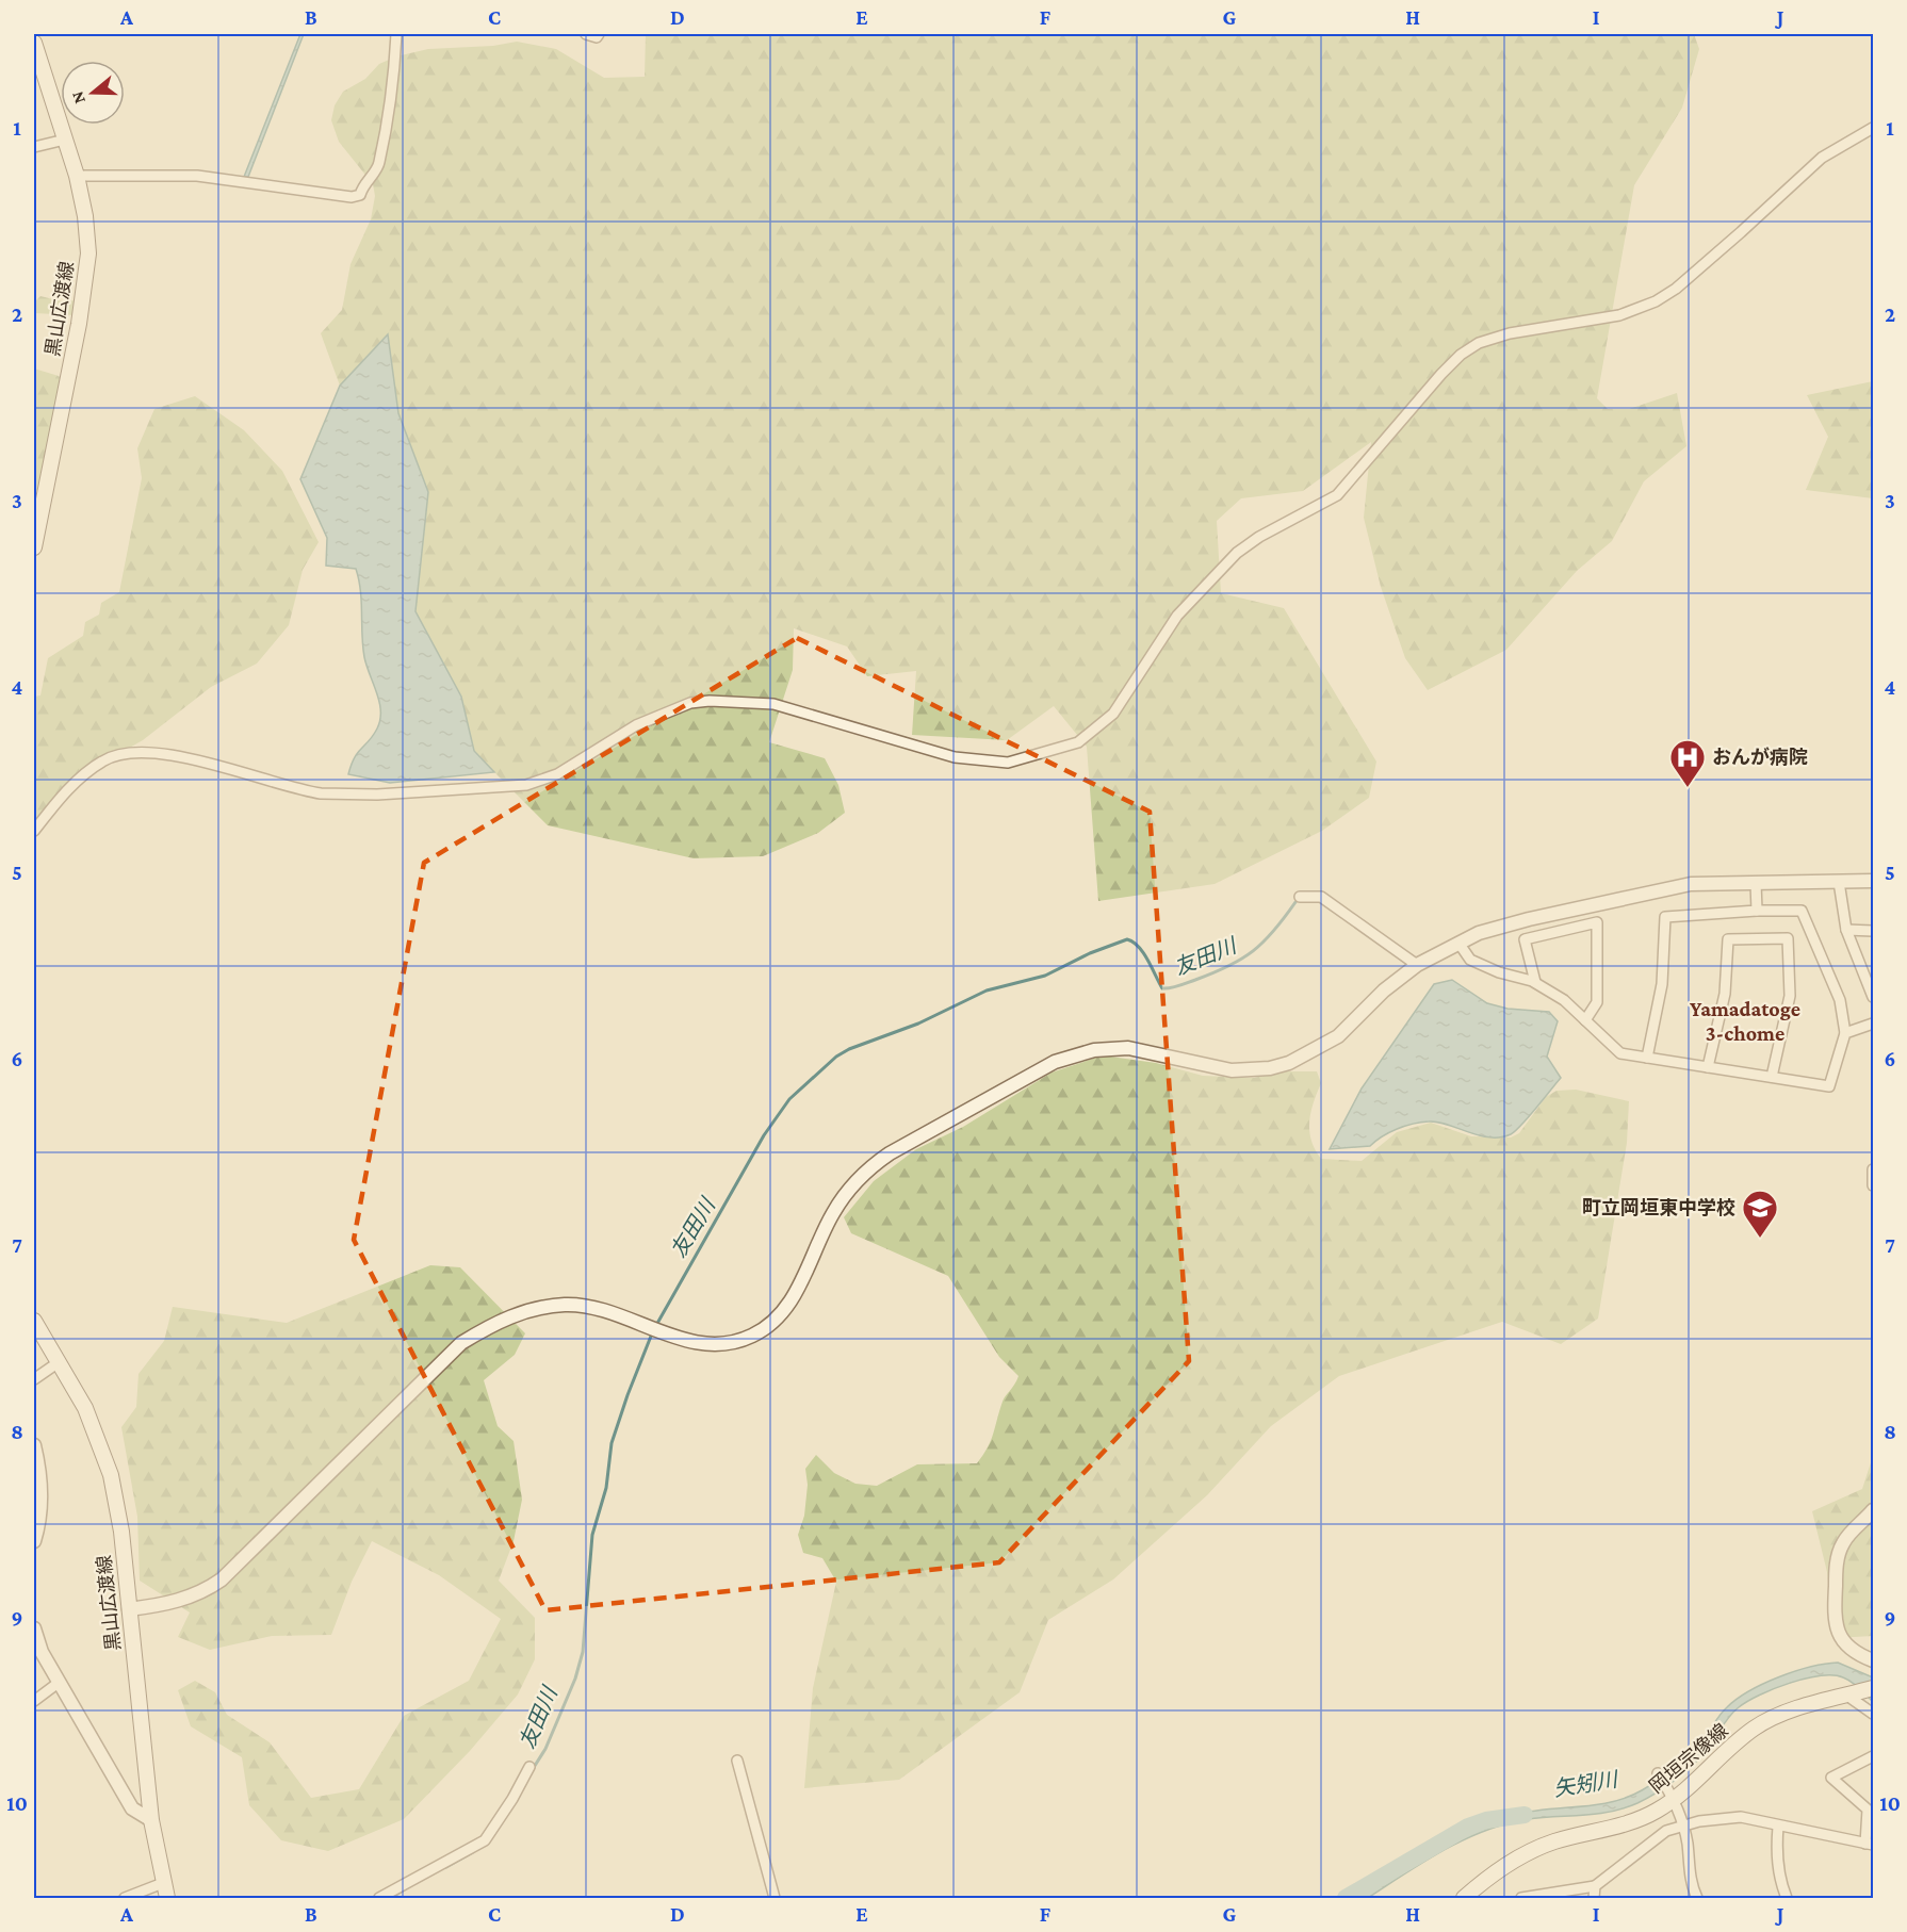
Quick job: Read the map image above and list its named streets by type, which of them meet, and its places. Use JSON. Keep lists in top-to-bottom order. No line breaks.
{"streets":{"main road":["黒山広渡線","岡垣宗像線"]},"districts":["Yamadatoge 3-chome"],"water":["友田川","矢矧川"],"places":{"hospital":["おんが病院"],"school or university":["町立岡垣東中学校"]},"north":"left","grid":{"columns":["A","B","C","D","E","F","G","H","I","J"],"rows":["1","2","3","4","5","6","7","8","9","10"]}}
